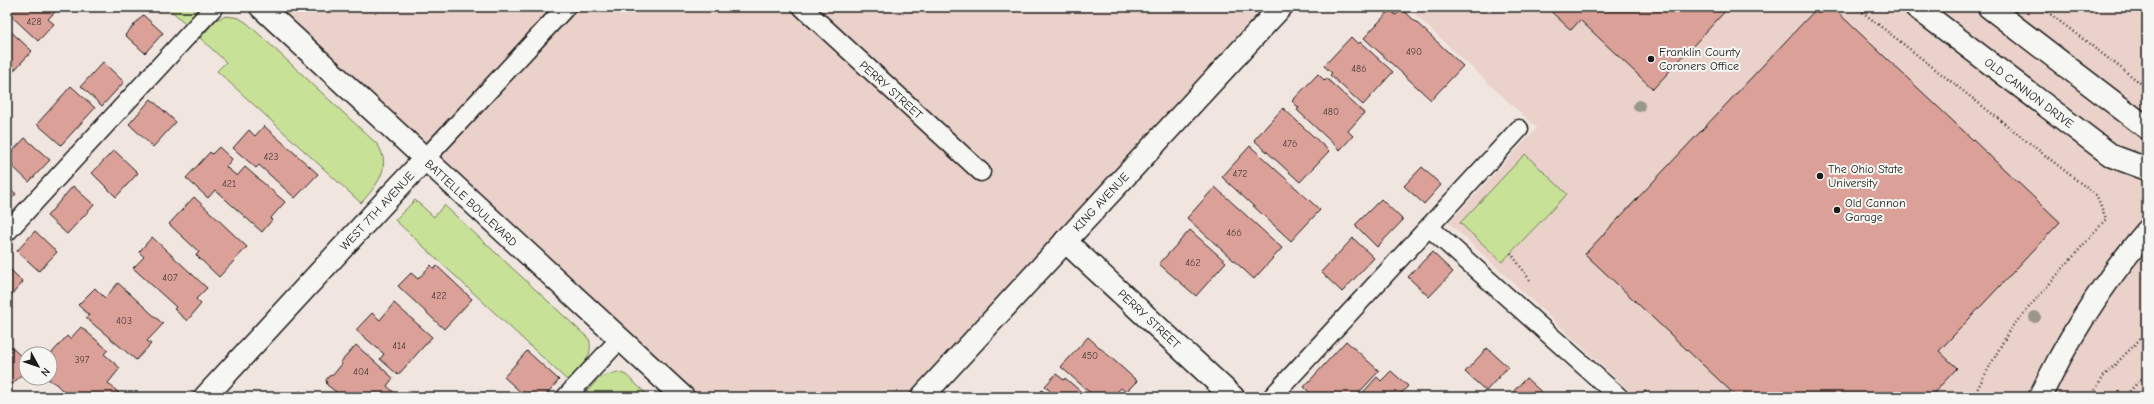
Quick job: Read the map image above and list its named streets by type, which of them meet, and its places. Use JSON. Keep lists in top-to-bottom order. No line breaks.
{"streets":{"street":["PERRY STREET","OLD CANNON DRIVE","KING AVENUE","BATTELLE BOULEVARD","WEST 7TH AVENUE"]},"crossings":[["PERRY STREET","KING AVENUE"],["BATTELLE BOULEVARD","WEST 7TH AVENUE"]],"places":["Franklin County Coroners Office","The Ohio State University","Old Cannon Garage"],"house_numbers":["428","490","486","480","476","423","472","421","466","462","407","422","403","414","450","397","404"],"north":"bottom right"}
